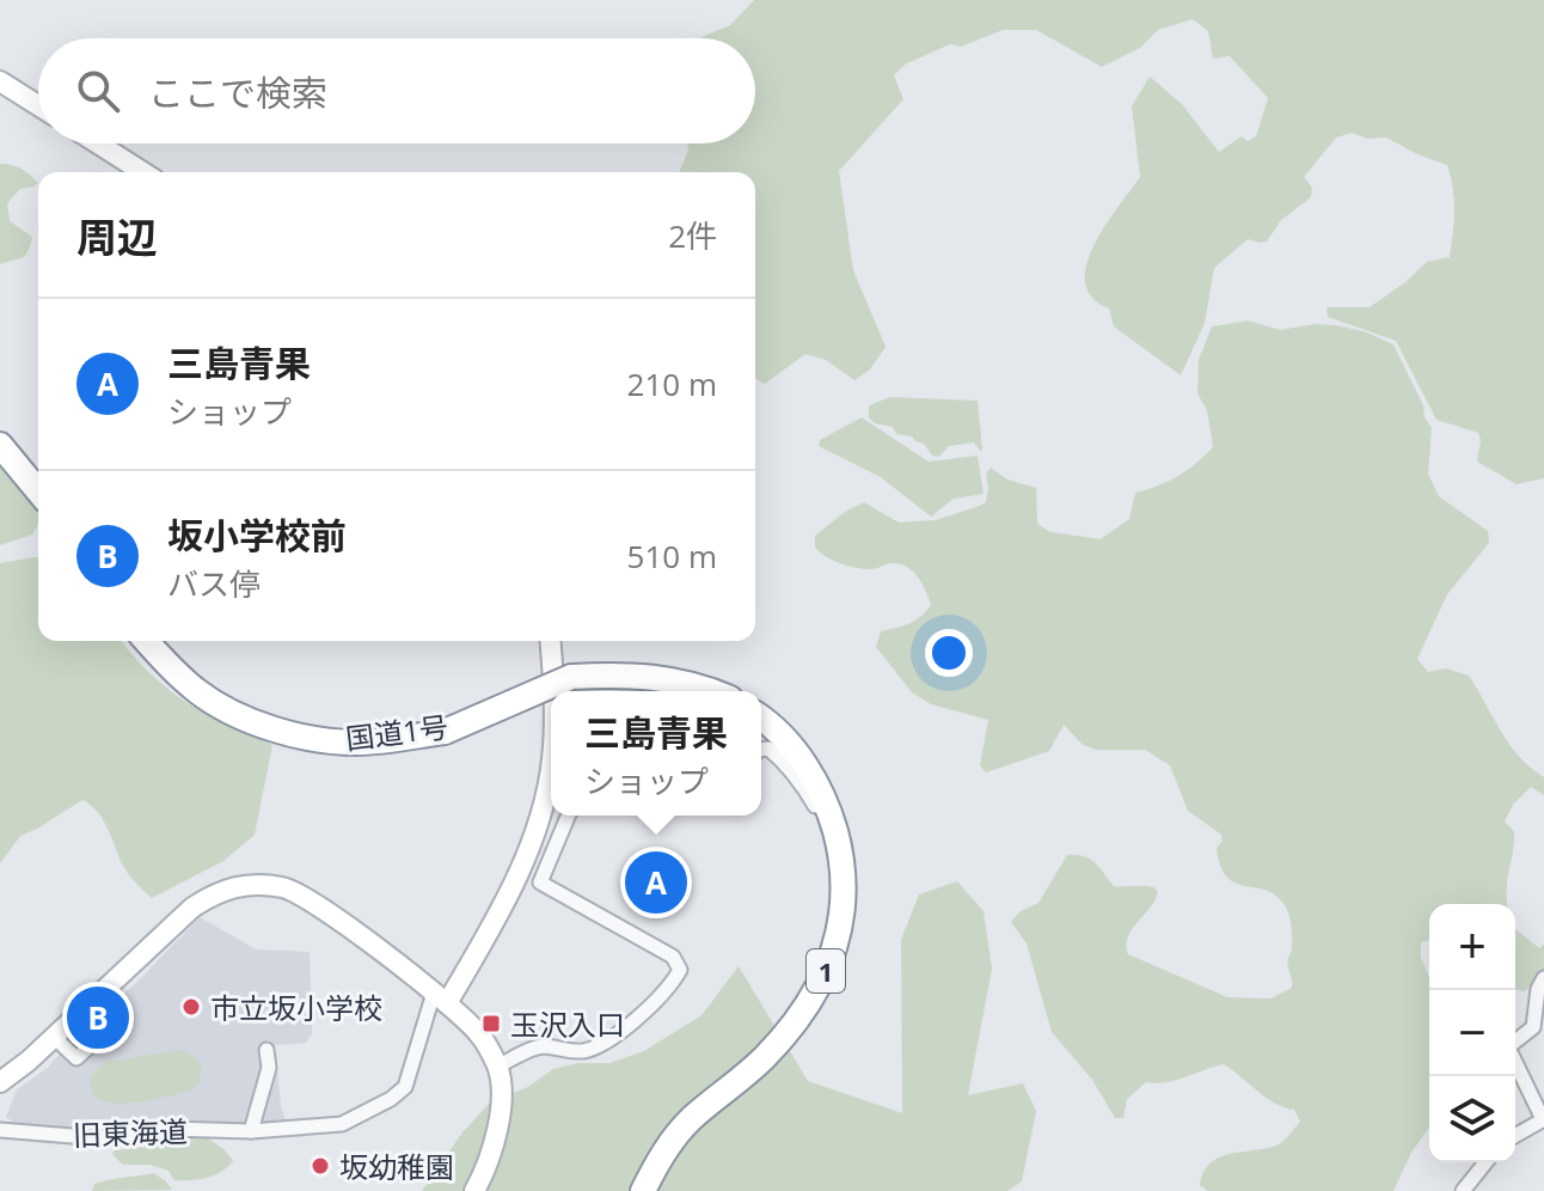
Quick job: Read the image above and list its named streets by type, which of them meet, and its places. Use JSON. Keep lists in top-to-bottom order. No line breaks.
{"streets":{"highway":["国道1号","1"],"street":["旧東海道"]},"places":{"other":["市立坂小学校","坂幼稚園"],"transit":["玉沢入口"]},"page":{"search":"ここで検索","heading":["周辺","2件"],"list":[{"mark":"A","name":"三島青果","note":"ショップ","value":"210 m"},{"mark":"B","name":"坂小学校前","note":"バス停","value":"510 m"}],"popup":["三島青果","ショップ"],"pins":["A","B"],"map_buttons":["+","−"]}}
